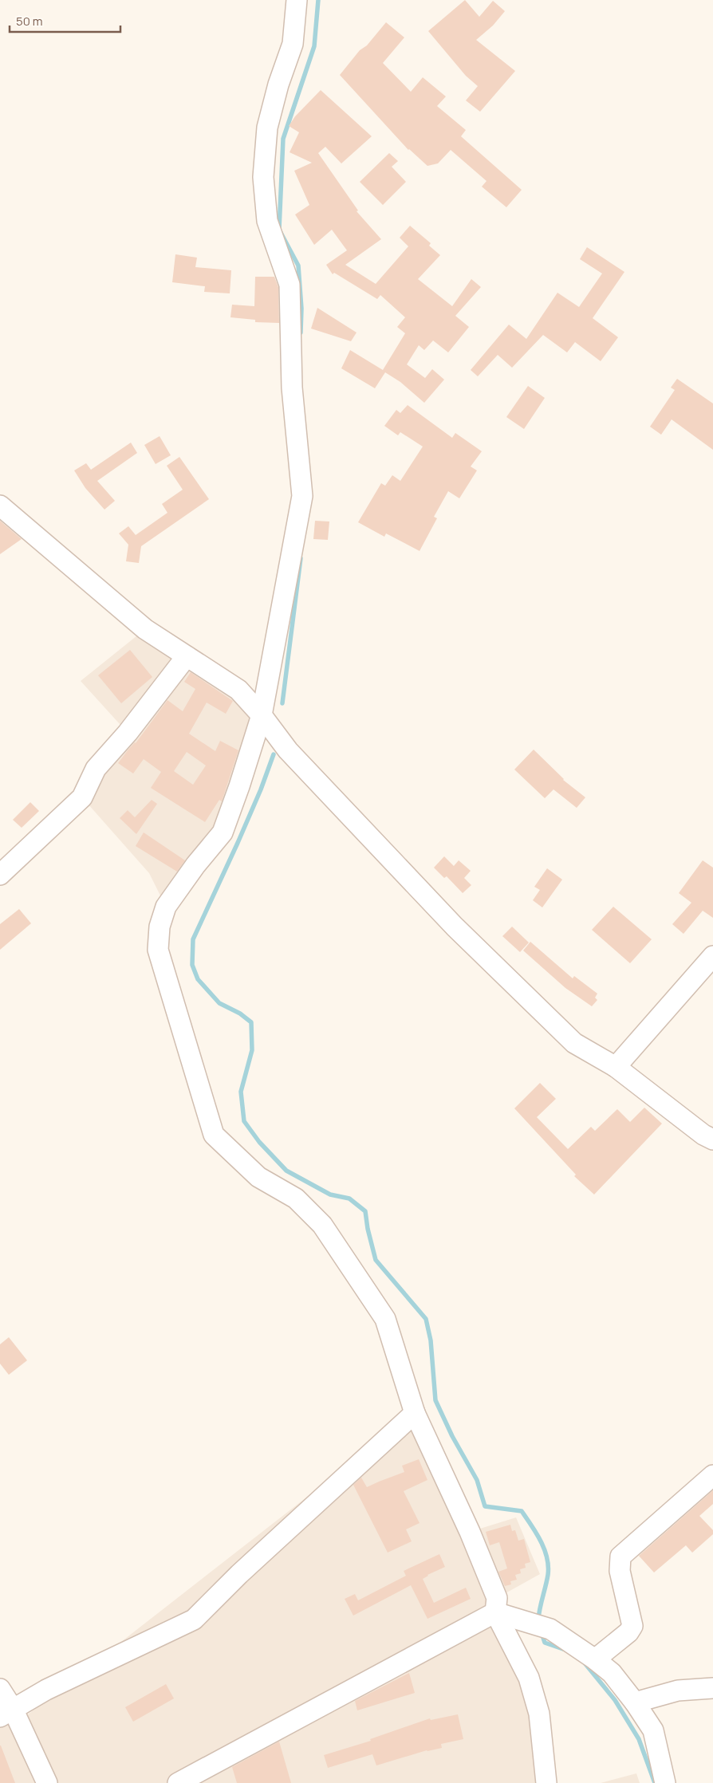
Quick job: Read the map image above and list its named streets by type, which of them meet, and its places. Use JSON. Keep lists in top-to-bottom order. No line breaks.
{"scale_bar":"50 m"}
